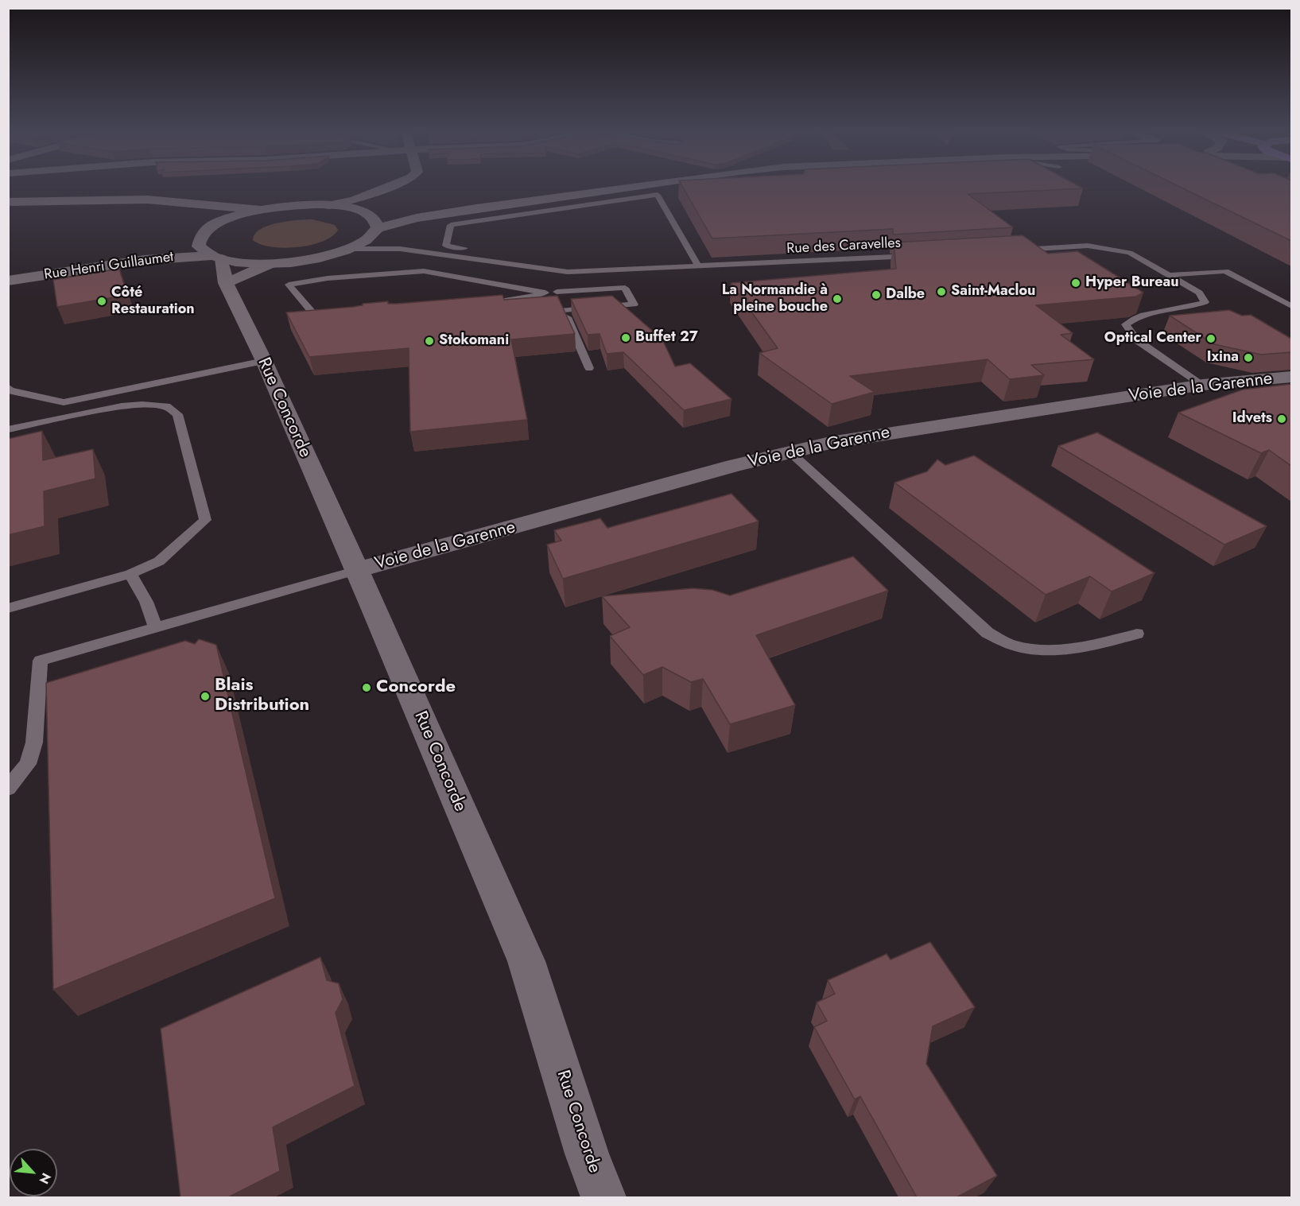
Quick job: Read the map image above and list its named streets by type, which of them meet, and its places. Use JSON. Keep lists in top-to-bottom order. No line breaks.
{"streets":{"street":["Rue Henri Guillaumet","Voie de la Garenne","Rue Concorde"],"lane":["Rue des Caravelles"]},"crossings":[["Rue Henri Guillaumet","Rue Concorde"],["Voie de la Garenne","Rue Concorde"]],"places":["Hyper Bureau","Saint-Maclou","Dalbe","La Normandie à pleine bouche","Côté Restauration","Buffet 27","Optical Center","Stokomani","Ixina","Idvets","Concorde","Blais Distribution"],"north":"bottom right"}
